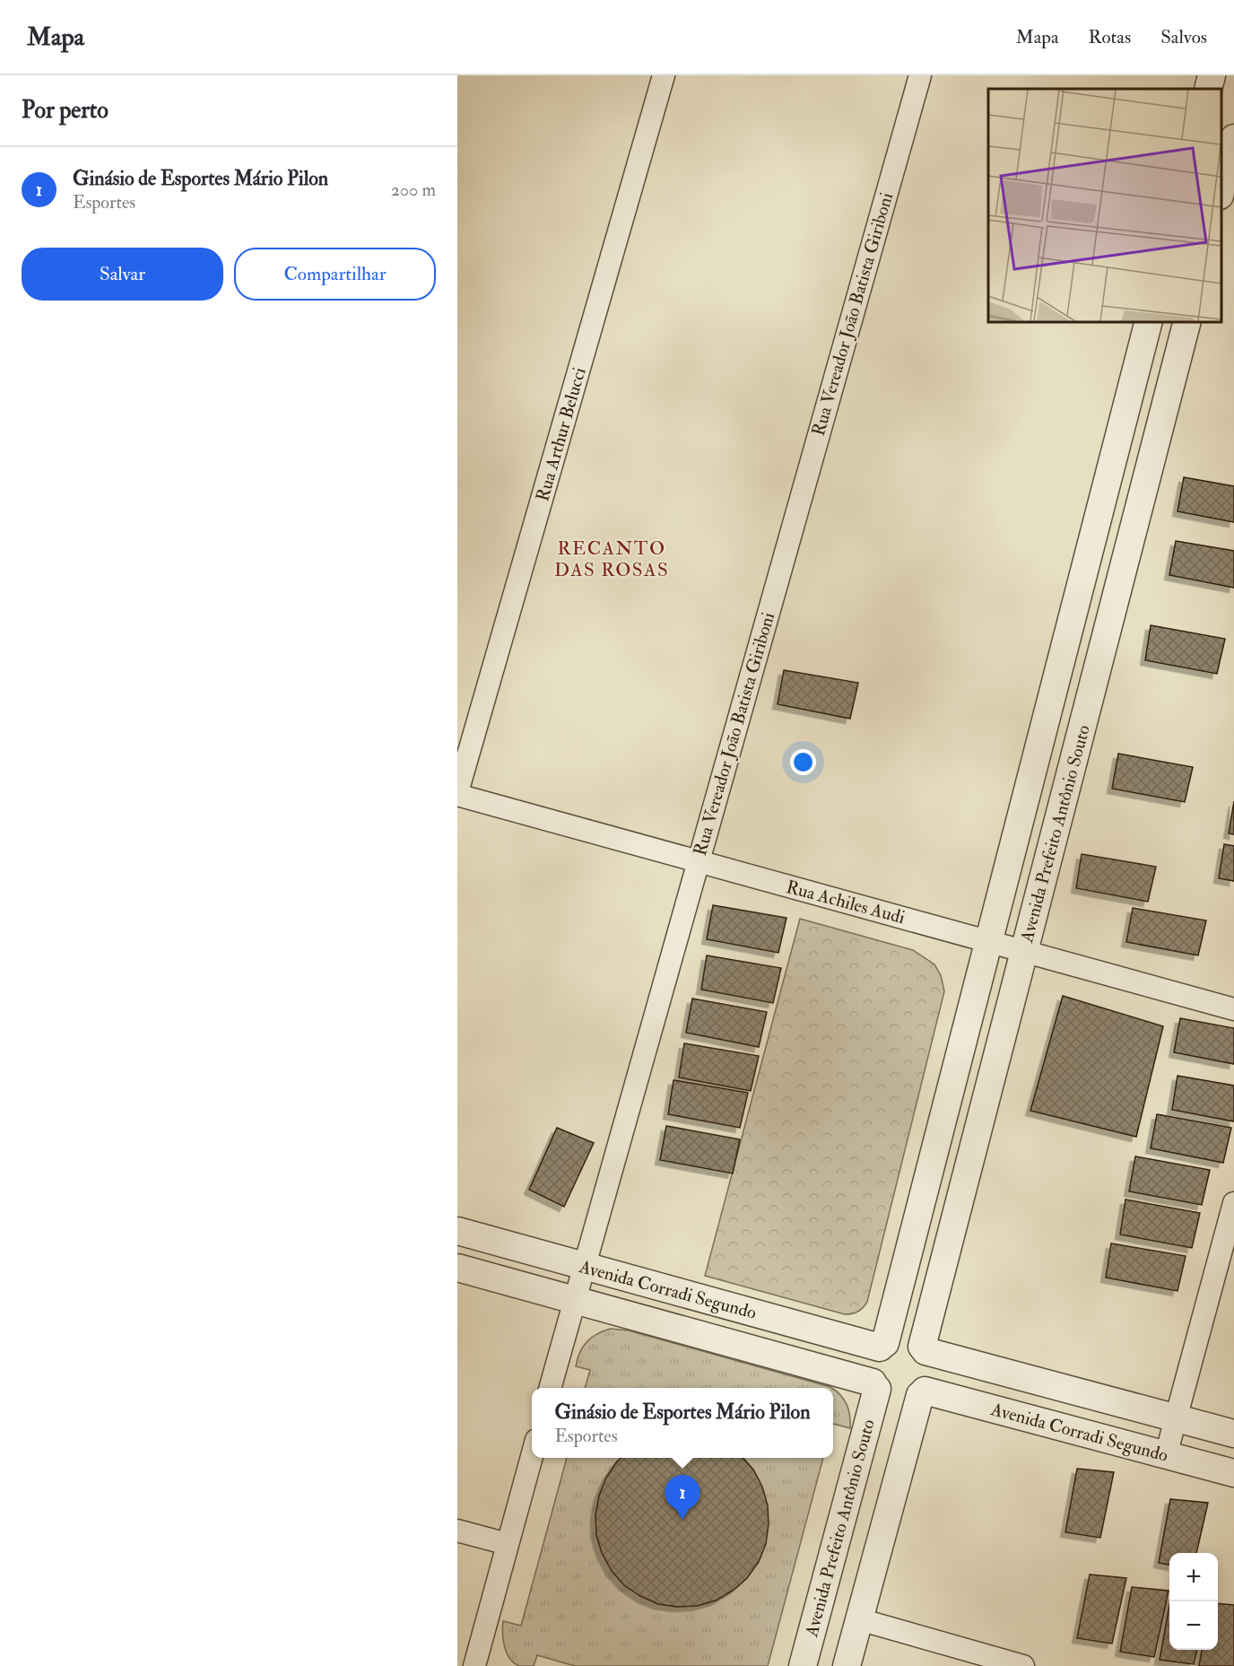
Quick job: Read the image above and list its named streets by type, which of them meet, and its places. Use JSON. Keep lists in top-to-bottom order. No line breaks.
{"streets":{"street":["Rua Vereador João Batista Giriboni","Rua Arthur Belucci","Avenida Prefeito Antônio Souto","Rua Achiles Audi","Avenida Corradi Segundo"]},"crossings":[["Rua Vereador João Batista Giriboni","Rua Achiles Audi"],["Rua Vereador João Batista Giriboni","Avenida Corradi Segundo"],["Rua Arthur Belucci","Rua Achiles Audi"],["Avenida Prefeito Antônio Souto","Rua Achiles Audi"],["Avenida Prefeito Antônio Souto","Avenida Corradi Segundo"]],"districts":["RECANTO DAS ROSAS"],"page":{"header":"Mapa","nav":["Mapa","Rotas","Salvos"],"heading":"Por perto","list":[{"mark":"1","name":"Ginásio de Esportes Mário Pilon","note":"Esportes","value":"200 m"}],"buttons":["Salvar","Compartilhar"],"popup":["Ginásio de Esportes Mário Pilon","Esportes"],"pins":"1","map_buttons":["+","−"]}}
